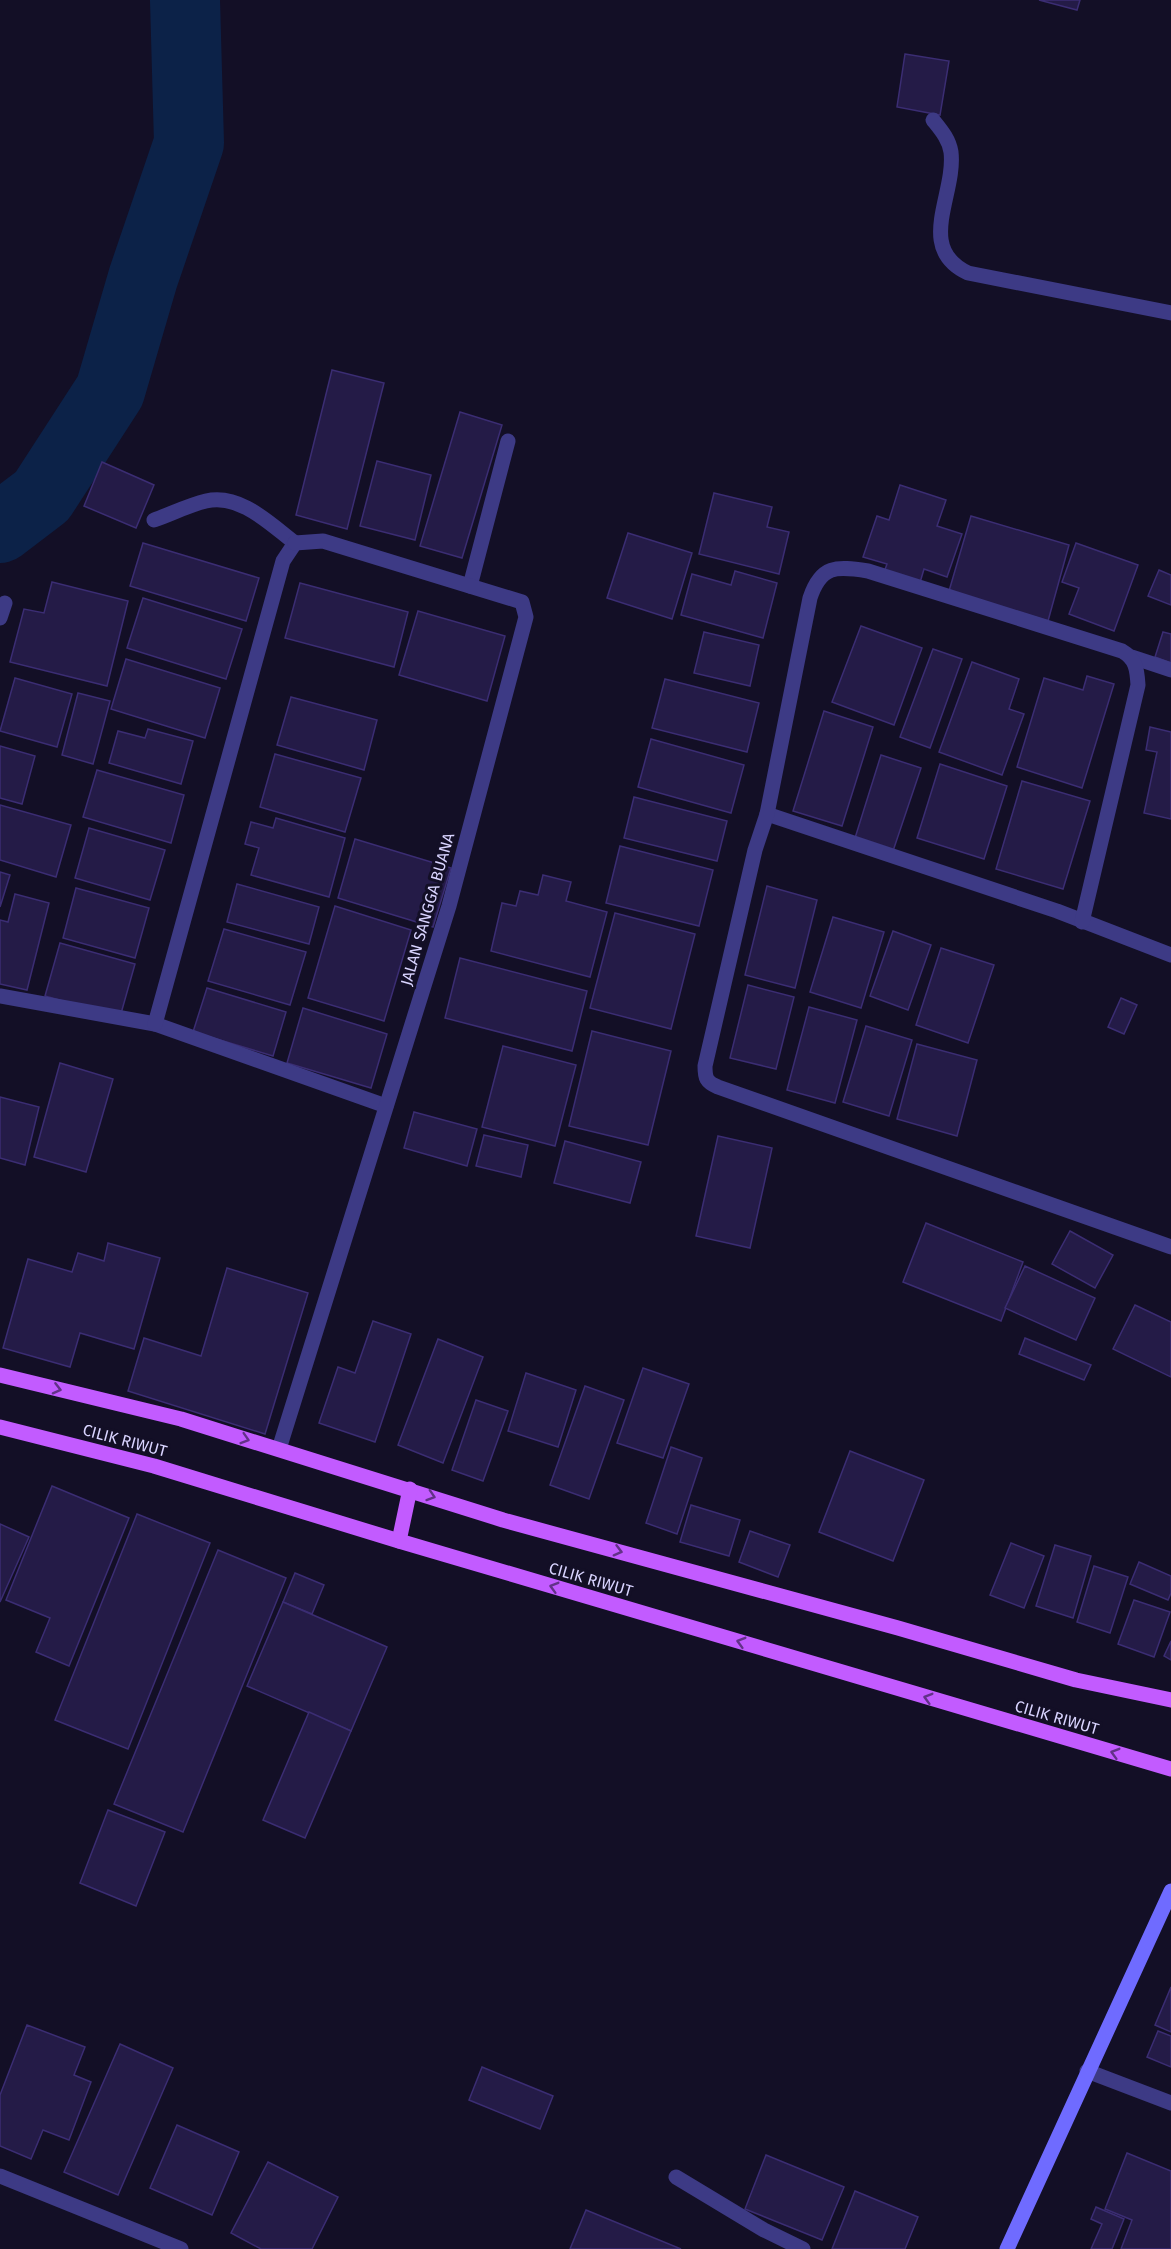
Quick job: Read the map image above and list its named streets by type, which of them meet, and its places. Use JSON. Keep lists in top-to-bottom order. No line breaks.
{"streets":{"main road":["CILIK RIWUT"],"street":["JALAN SANGGA BUANA"]},"crossings":[["JALAN SANGGA BUANA","CILIK RIWUT"]]}
